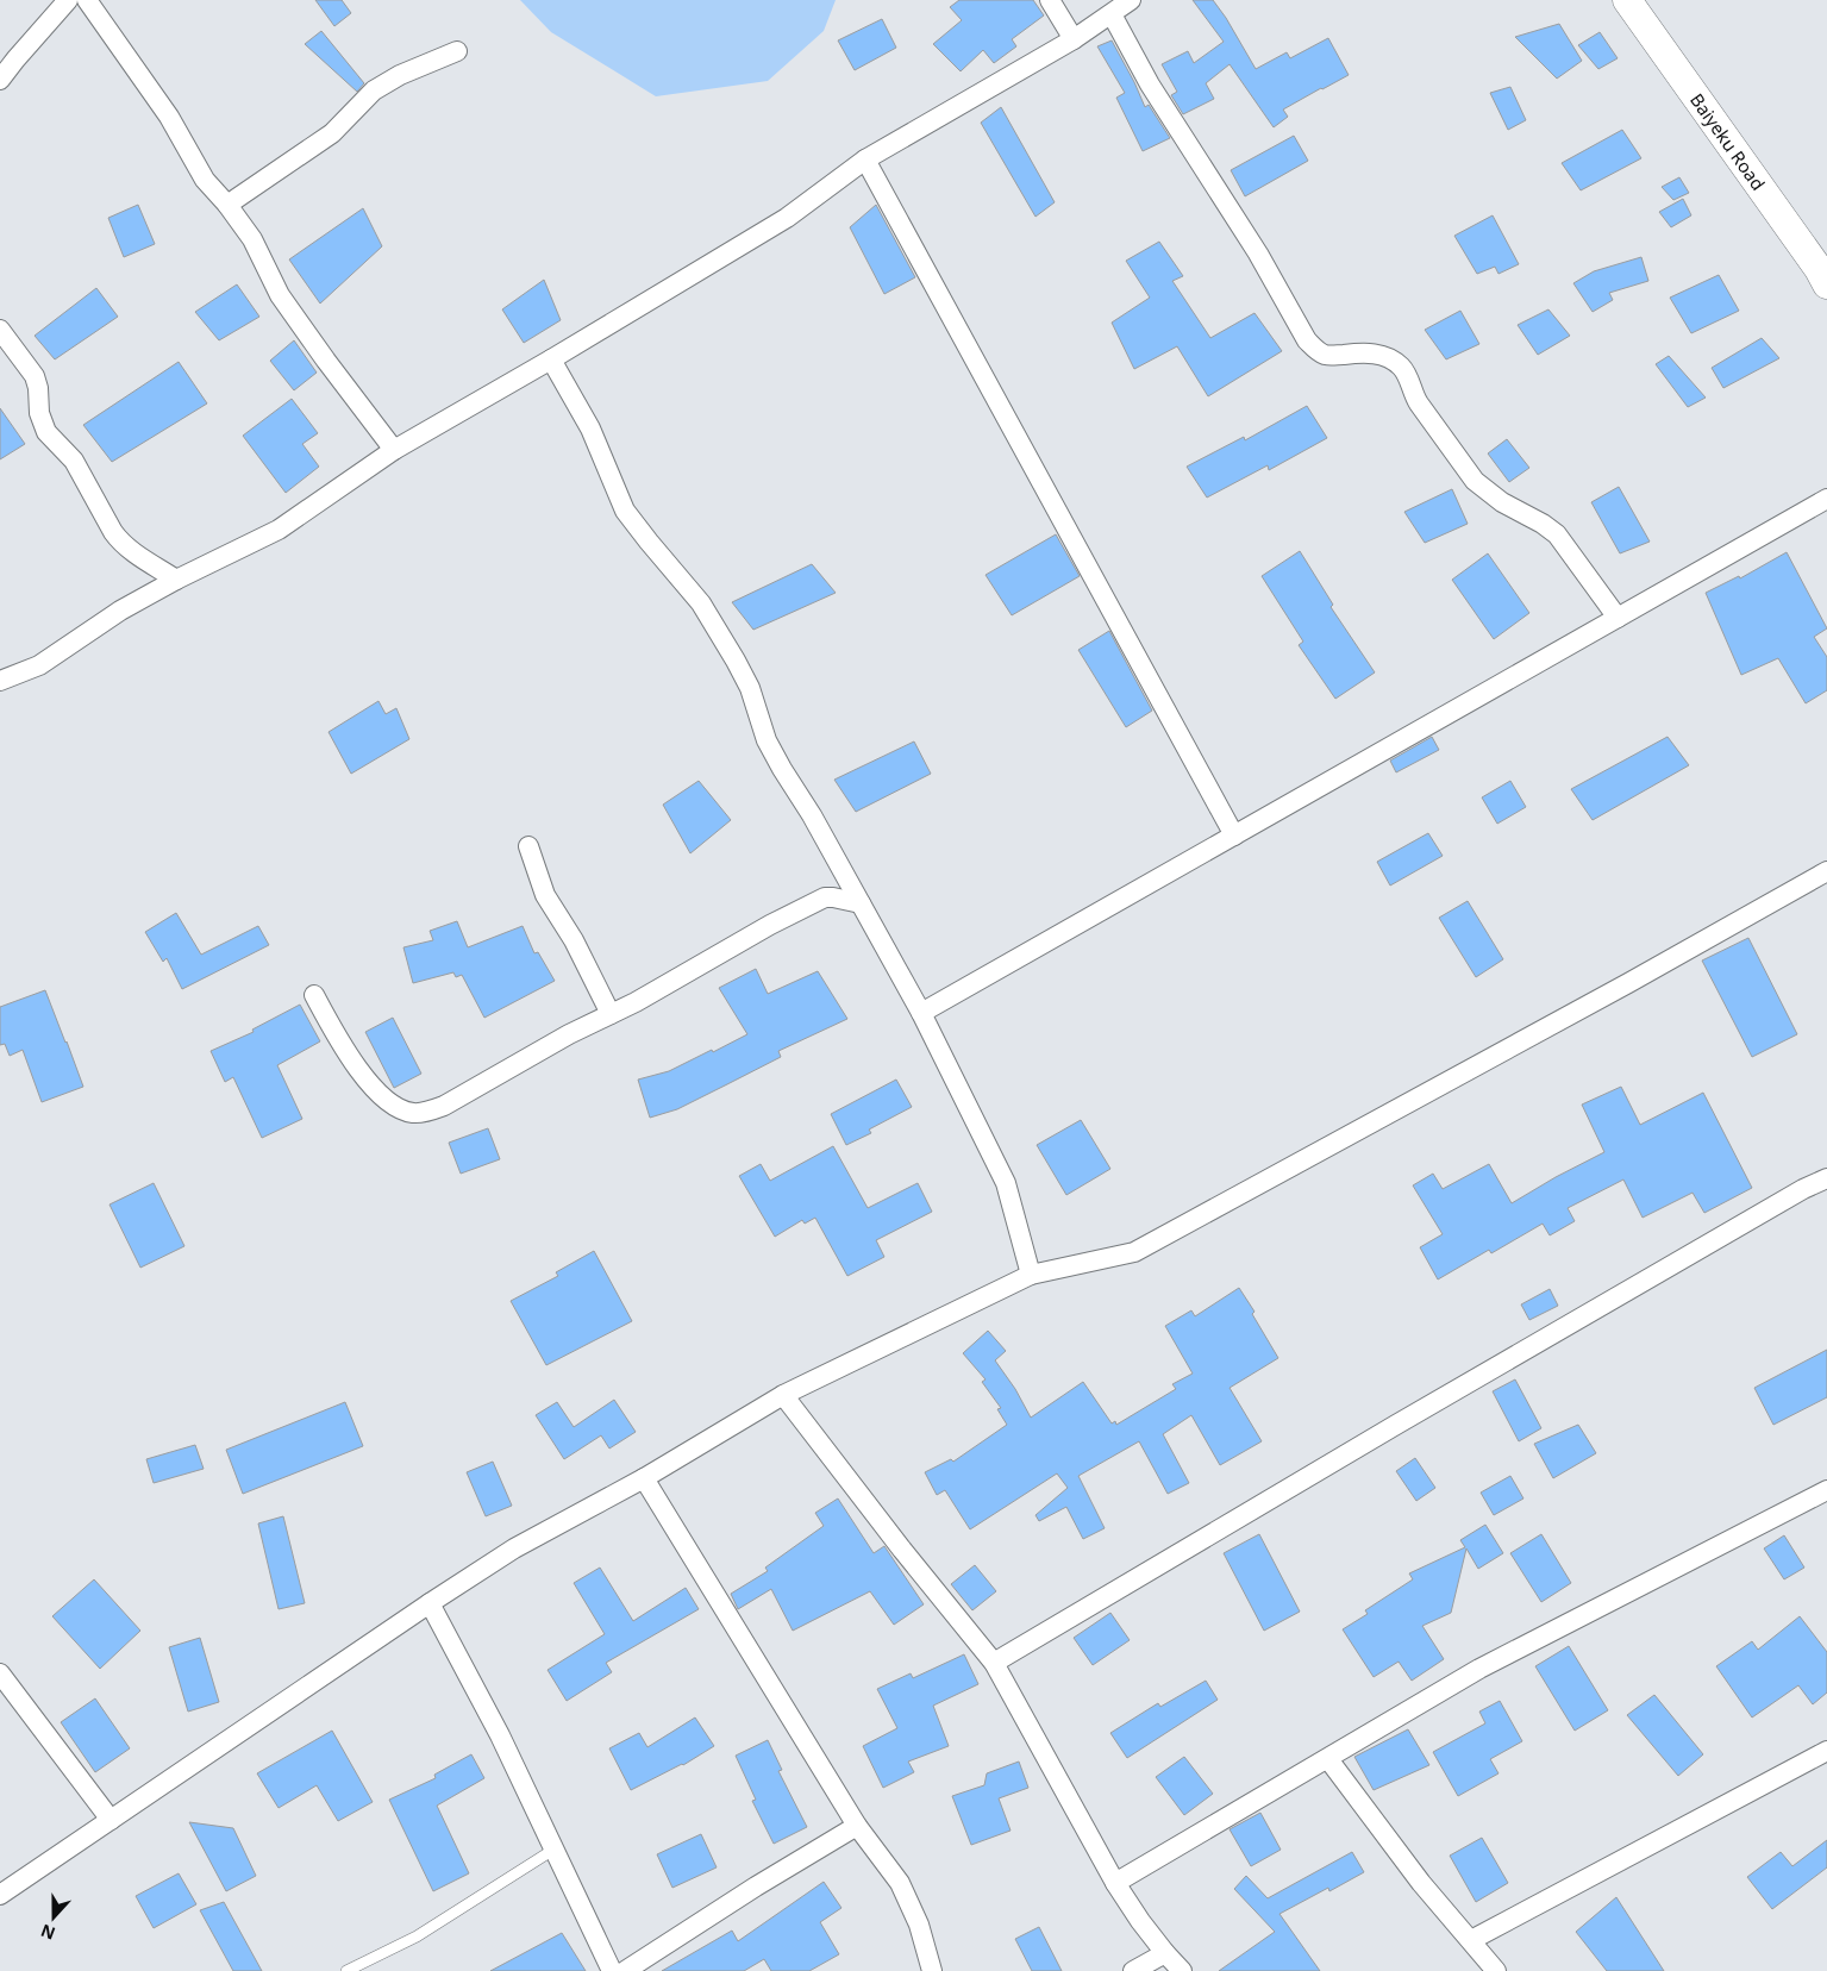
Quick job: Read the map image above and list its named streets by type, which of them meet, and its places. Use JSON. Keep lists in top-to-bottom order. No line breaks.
{"streets":{"main road":["Baiyeku Road"]},"north":"bottom"}
